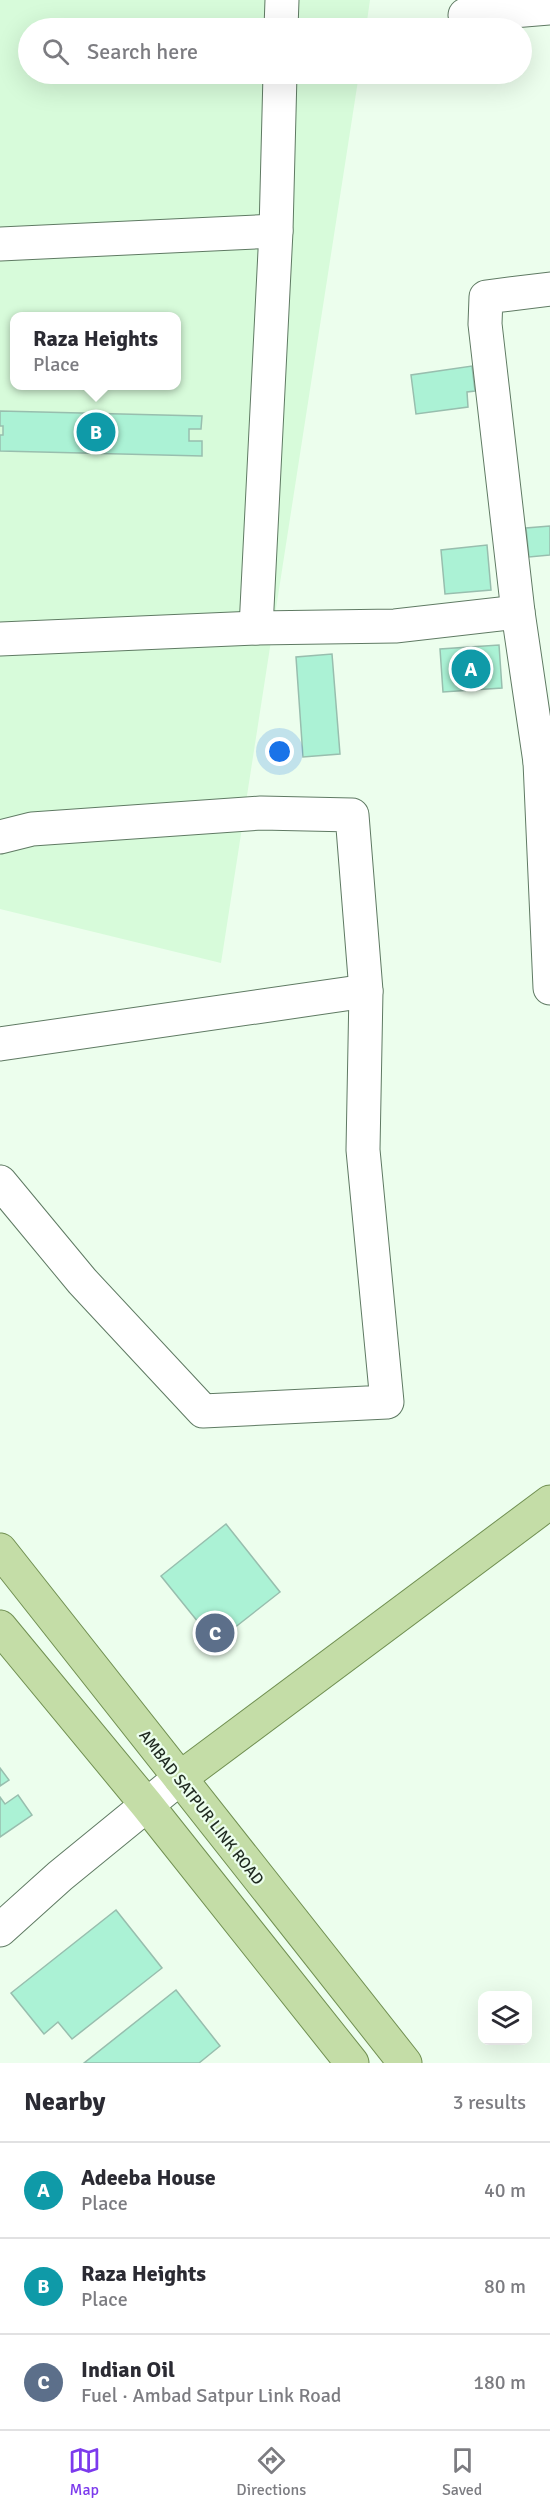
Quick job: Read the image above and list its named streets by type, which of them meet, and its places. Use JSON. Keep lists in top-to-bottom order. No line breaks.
{"streets":{"main road":["AMBAD SATPUR LINK ROAD"]},"page":{"search":"Search here","popup":["Raza Heights","Place"],"pins":["B","A","C"],"heading":["Nearby","3 results"],"list":[{"mark":"A","name":"Adeeba House","note":"Place","value":"40 m"},{"mark":"B","name":"Raza Heights","note":"Place","value":"80 m"},{"mark":"C","name":"Indian Oil","note":"Fuel · Ambad Satpur Link Road","value":"180 m"}],"nav":["Map","Directions","Saved"]}}
